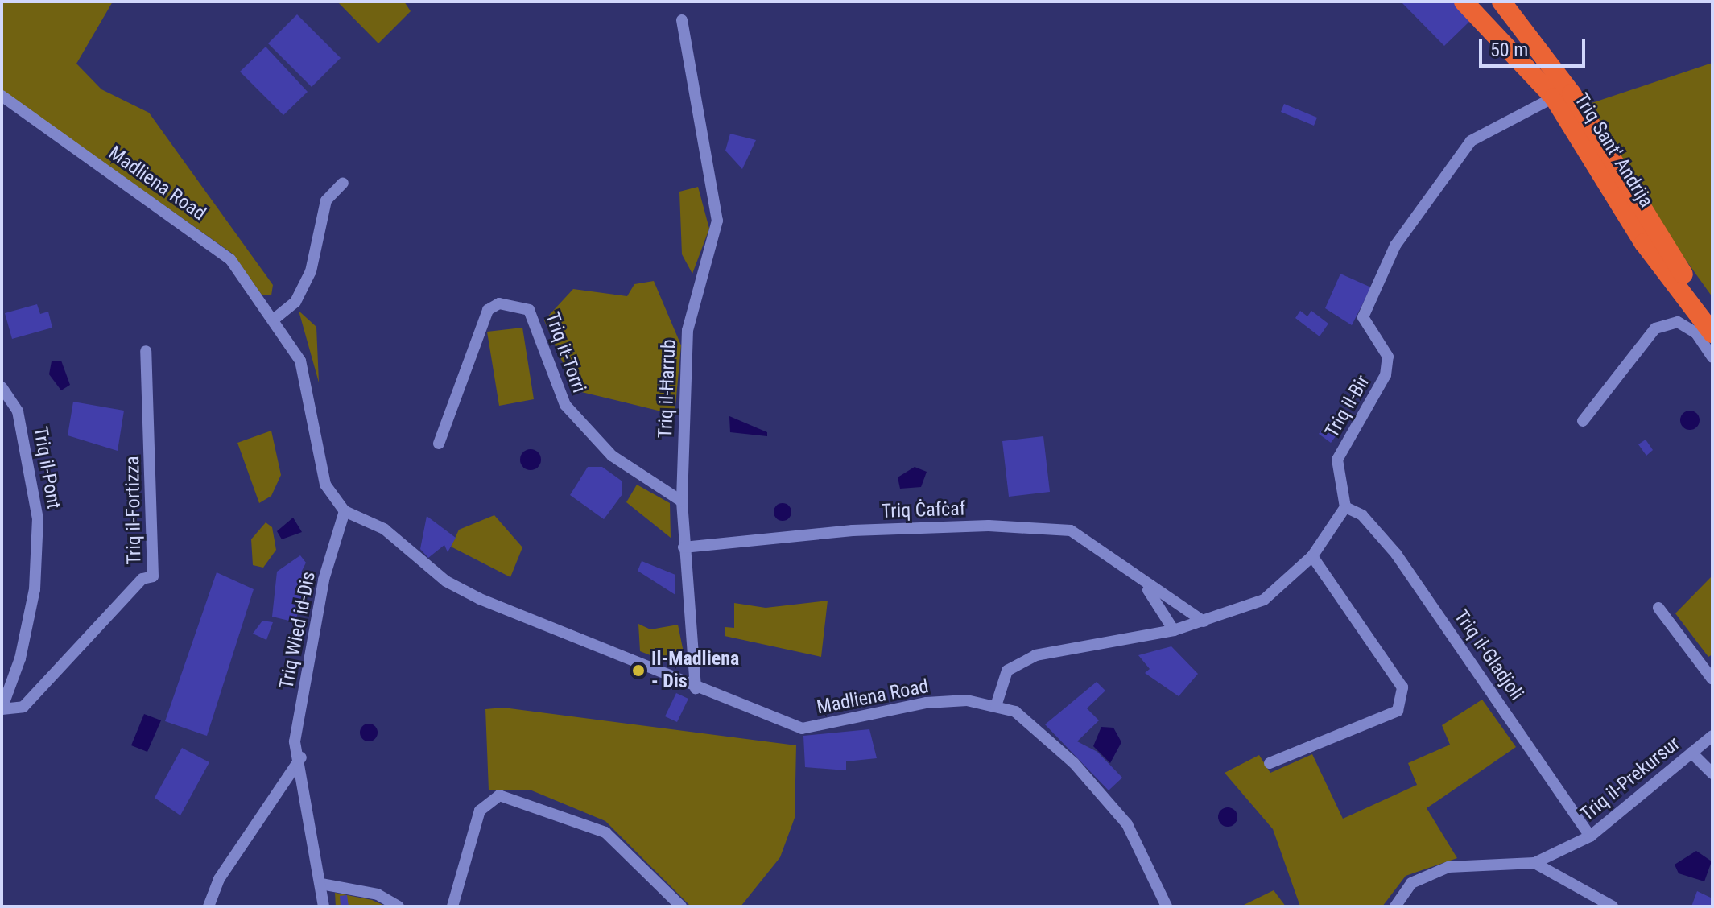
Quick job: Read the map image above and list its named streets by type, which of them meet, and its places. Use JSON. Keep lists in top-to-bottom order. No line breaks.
{"streets":{"highway":["Triq Sant' Andrija"],"street":["Madliena Road","Triq it-Torri","Triq il-Ħarrub","Triq il-Bir","Triq il-Pont","Triq il-Fortizza","Triq Ċafċaf","Triq Wied id-Dis","Triq il-Gladjoli","Triq il-Prekursur"]},"crossings":[["Triq Sant' Andrija","Triq il-Bir"],["Madliena Road","Triq il-Ħarrub"],["Madliena Road","Triq Wied id-Dis"],["Triq it-Torri","Triq il-Ħarrub"],["Triq il-Ħarrub","Triq Ċafċaf"],["Triq il-Bir","Triq il-Gladjoli"],["Triq il-Pont","Triq il-Fortizza"],["Triq il-Gladjoli","Triq il-Prekursur"]],"places":["Il-Madliena - Dis"],"scale_bar":"50 m"}
